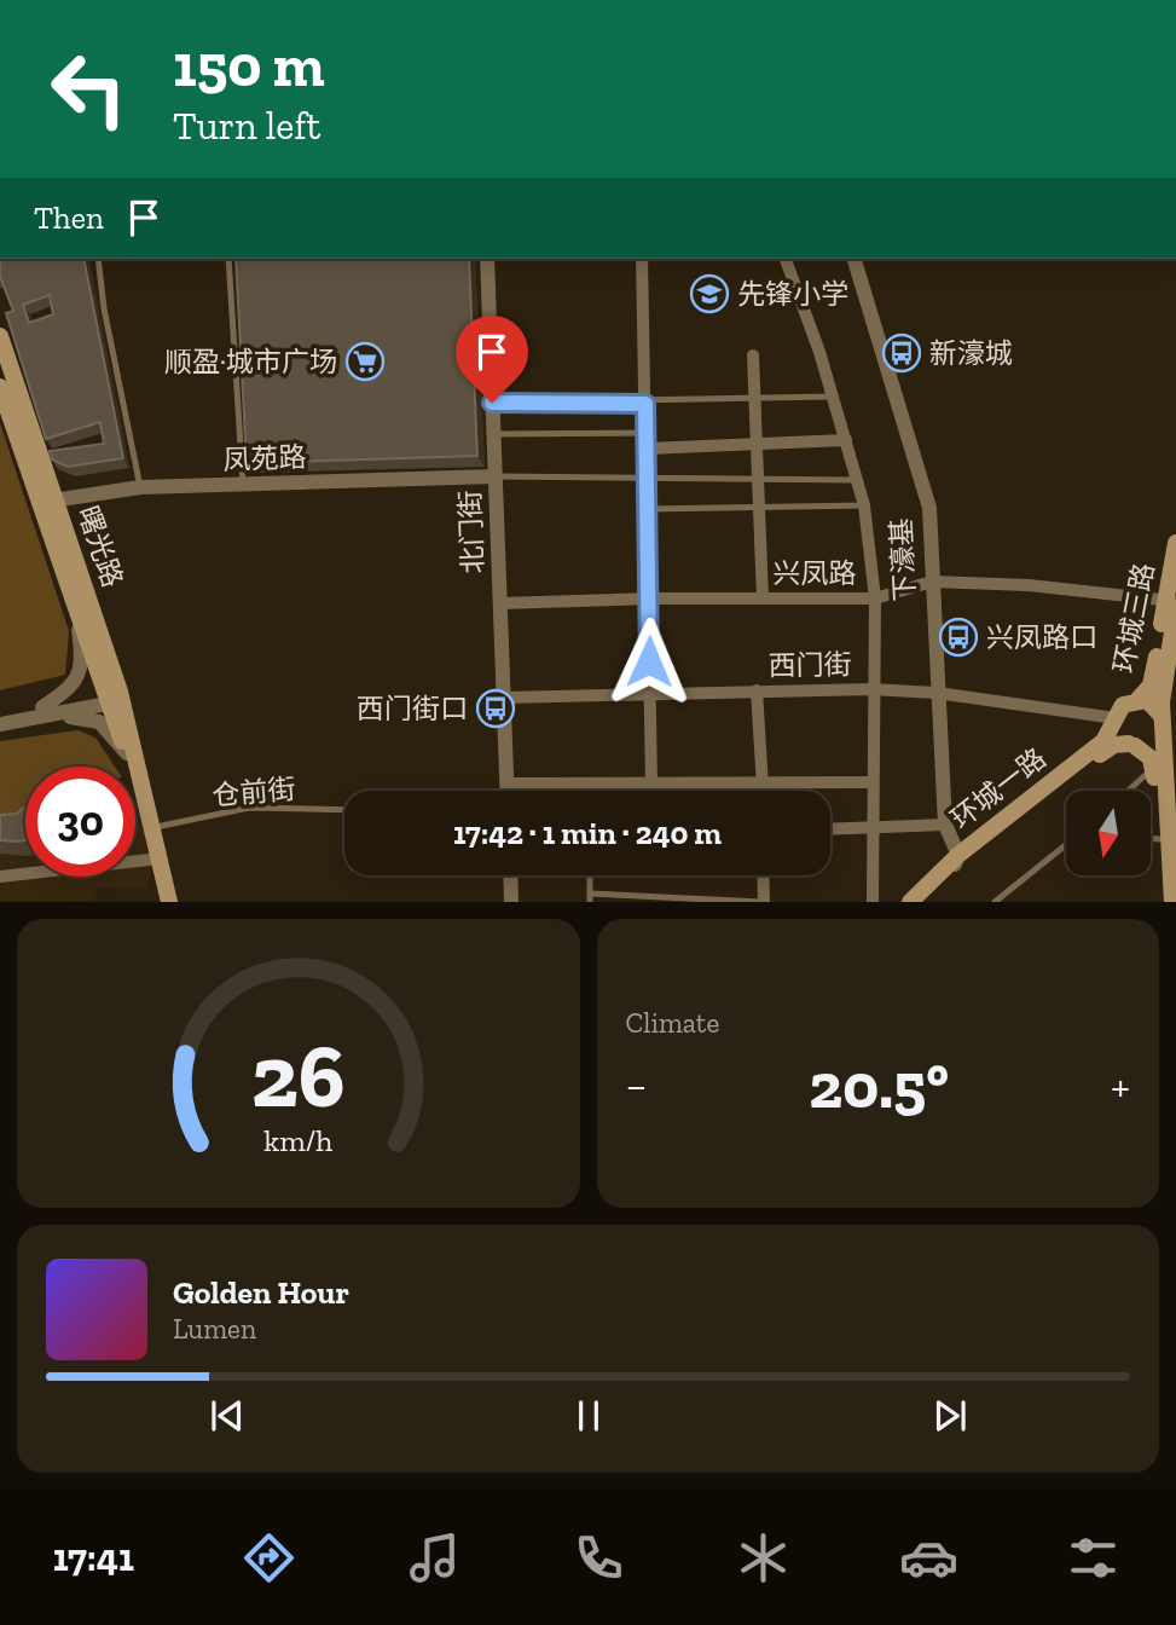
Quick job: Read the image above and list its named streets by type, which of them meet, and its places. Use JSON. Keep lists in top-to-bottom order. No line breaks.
{"streets":{"main road":["曙光路","环城三路","环城一路"],"street":["凤苑路","北门街","下濠基","兴凤路","西门街"],"lane":["仓前街"]},"crossings":[["凤苑路","北门街"],["凤苑路","曙光路"],["北门街","兴凤路"],["北门街","西门街"],["曙光路","仓前街"],["下濠基","兴凤路"],["下濠基","西门街"],["下濠基","环城一路"],["兴凤路","环城三路"],["环城三路","西门街"],["环城三路","环城一路"],["西门街","环城一路"]],"places":{"school or university":["先锋小学"],"bus stop":["新濠城","兴凤路口","西门街口"],"supermarket":["顺盈·城市广场"]},"north":"bottom","page":{"turn":["150 m","Turn left"],"then":"Then","limit":"30","trip":"17:42 · 1 min · 240 m","tile":"Climate","heat":["−","20.5°","+"],"song":["Golden Hour","Lumen"],"tabs":"17:41","gauge":["26","km/h"]}}
